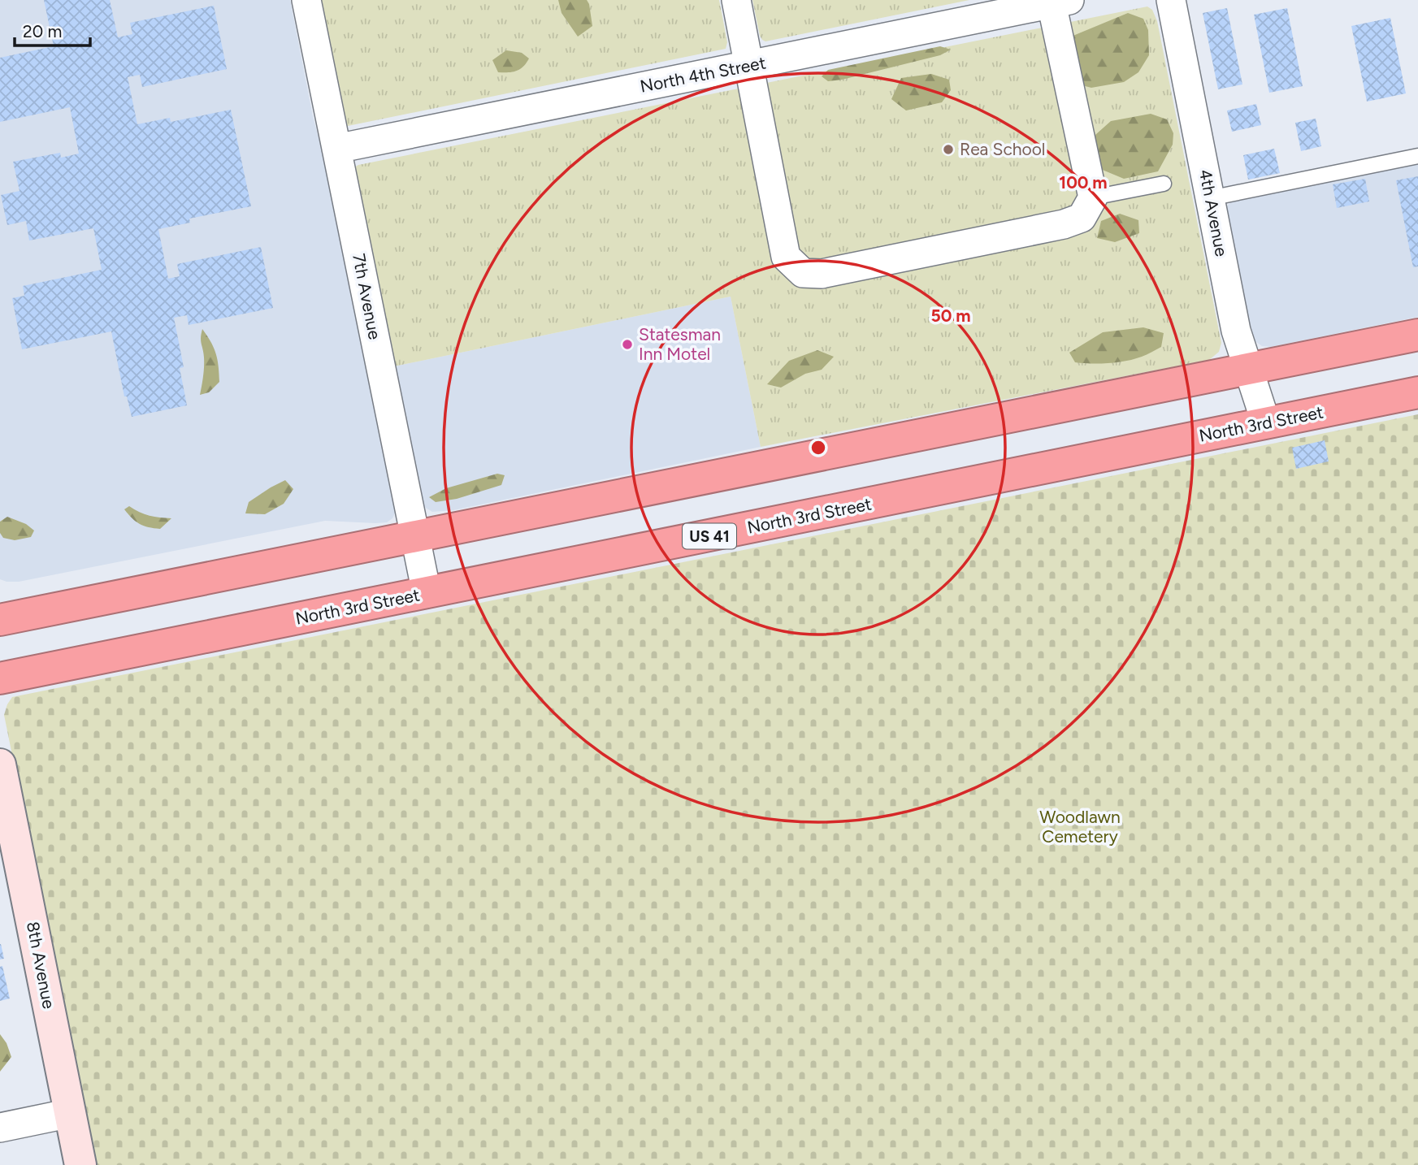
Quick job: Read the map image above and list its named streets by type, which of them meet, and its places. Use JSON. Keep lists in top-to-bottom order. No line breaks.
{"streets":{"highway":["North 3rd Street","US 41"],"street":["North 4th Street","4th Avenue","7th Avenue","8th Avenue"]},"crossings":[["North 4th Street","7th Avenue"],["4th Avenue","North 3rd Street"],["7th Avenue","North 3rd Street"]],"parks":["Woodlawn Cemetery"],"places":["Rea School","Statesman Inn Motel"],"scale_bar":"20 m","rings":["100 m","50 m"]}
